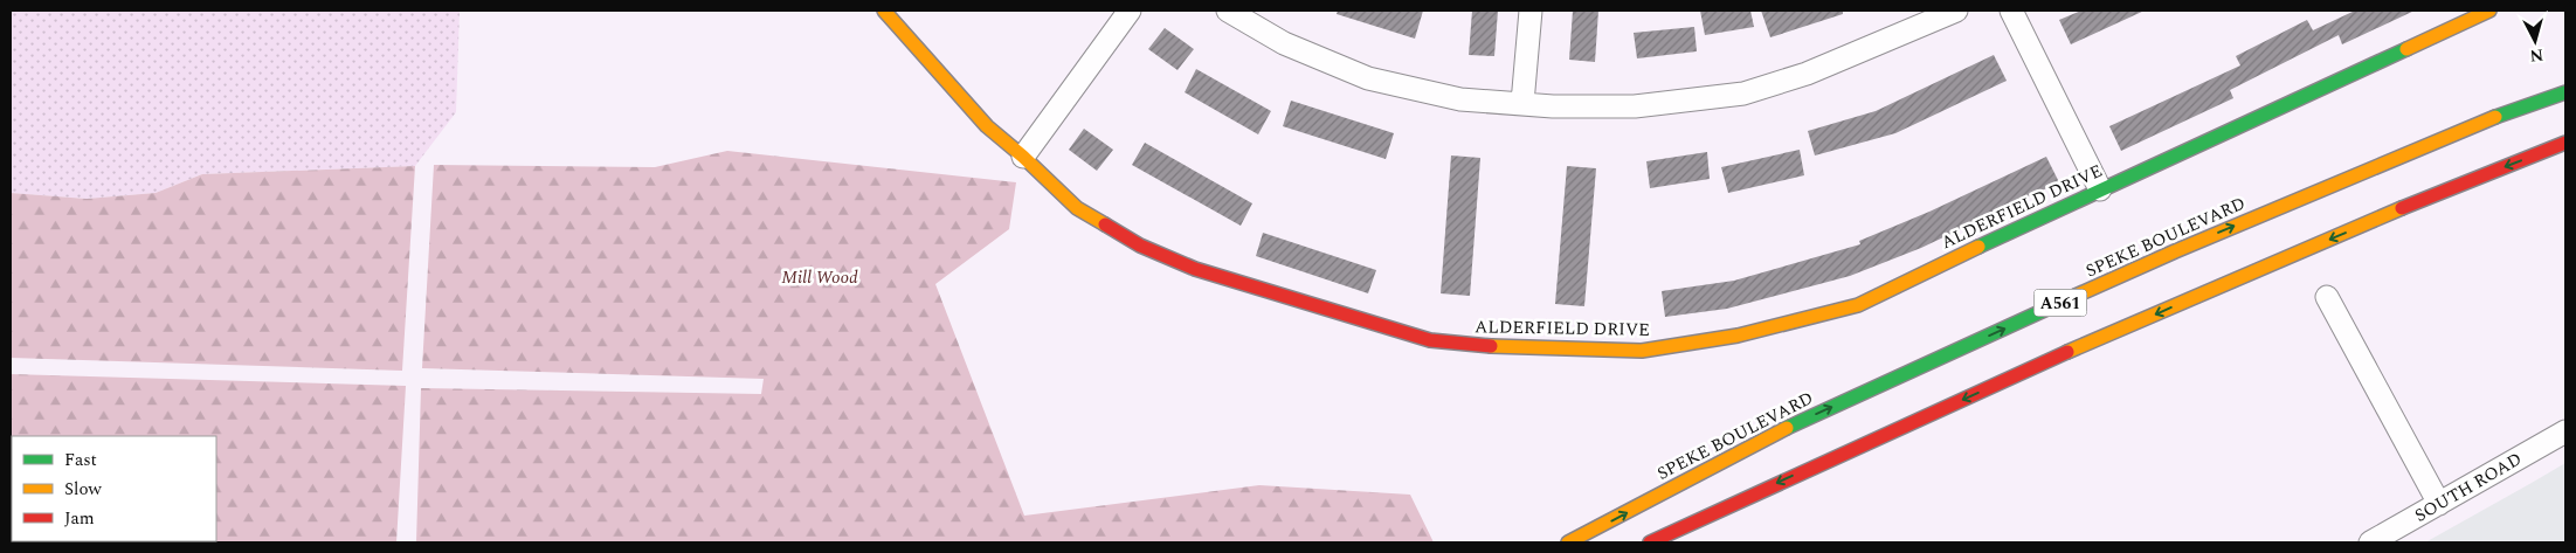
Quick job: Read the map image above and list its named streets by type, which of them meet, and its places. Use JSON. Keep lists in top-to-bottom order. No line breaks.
{"streets":{"main road":["ALDERFIELD DRIVE","SPEKE BOULEVARD","A561"],"street":["SOUTH ROAD"]},"parks":["Mill Wood"],"legend":["Fast","Slow","Jam"],"north":"bottom"}
